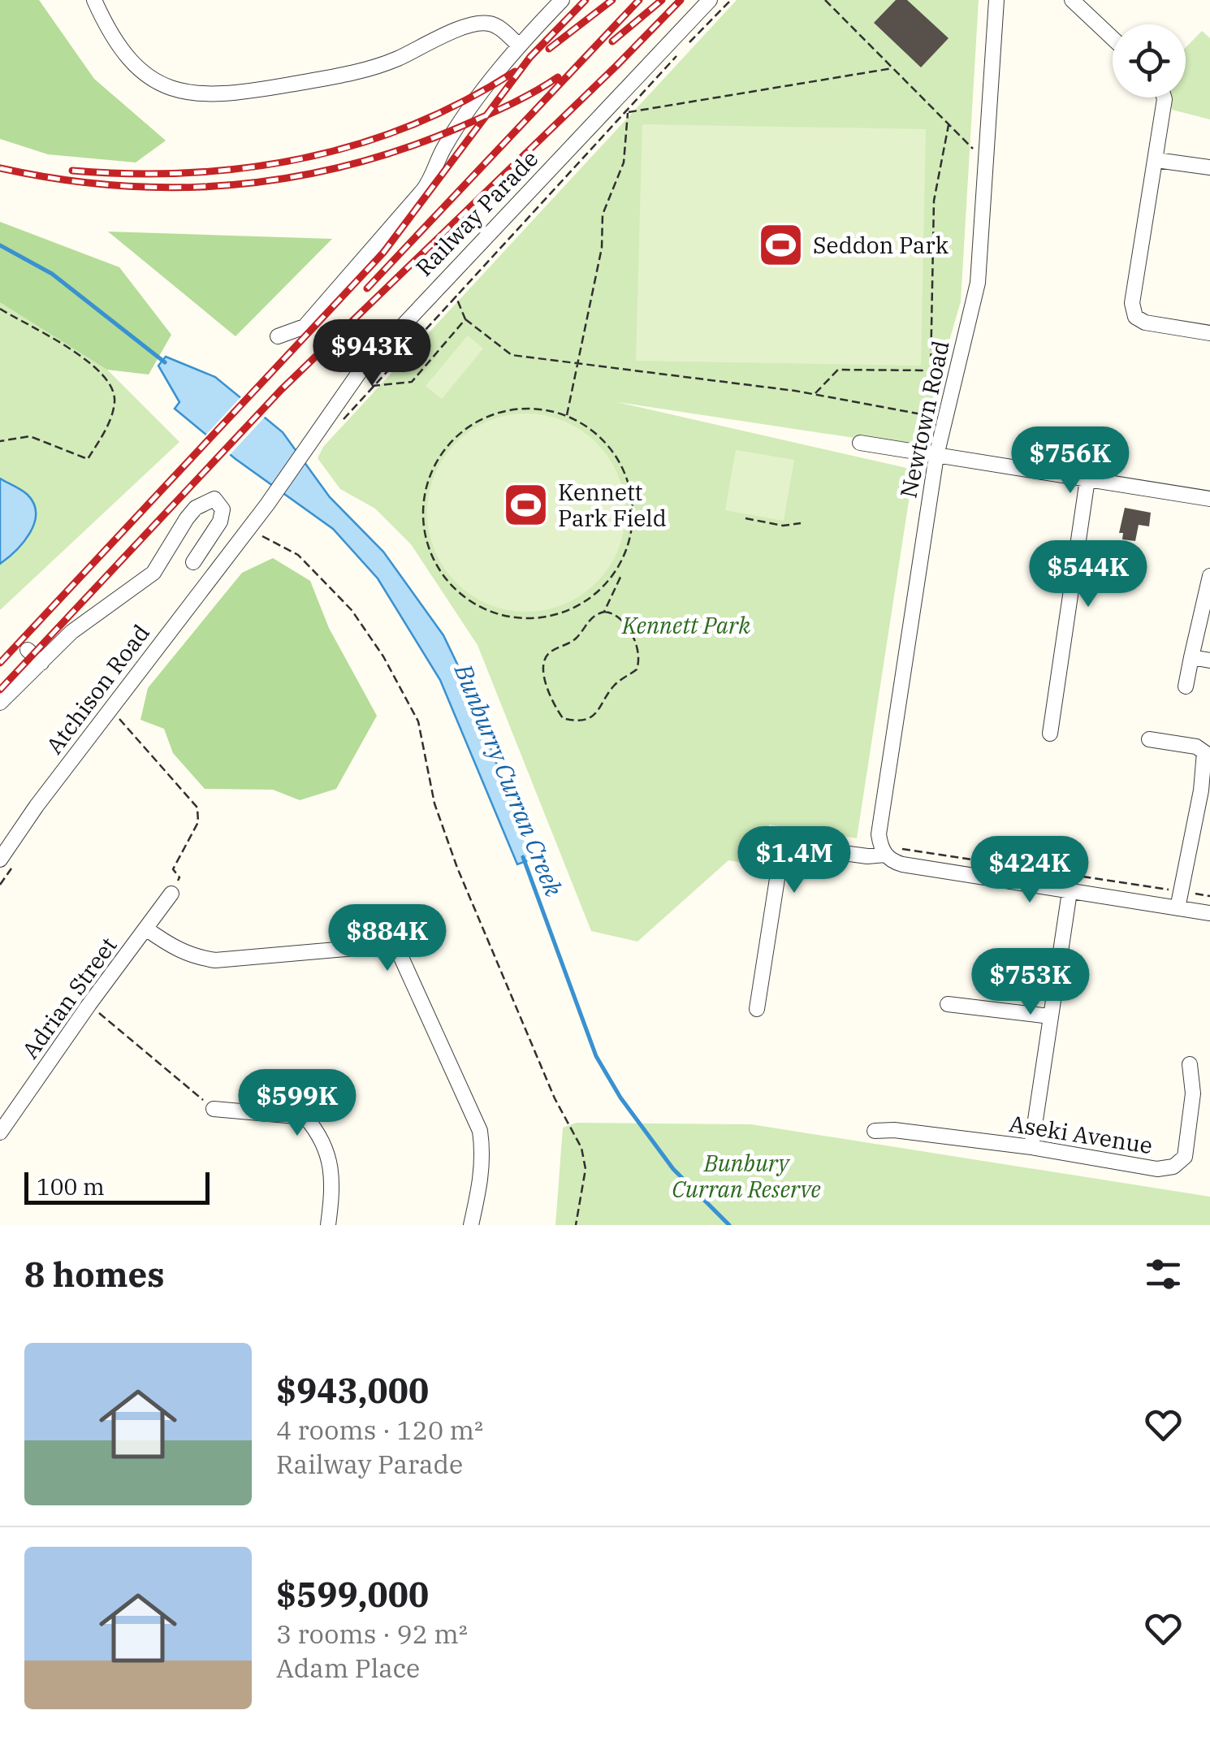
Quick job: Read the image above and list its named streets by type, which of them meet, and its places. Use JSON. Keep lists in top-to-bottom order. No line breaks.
{"streets":{"street":["Railway Parade","Newtown Road","Atchison Road","Adrian Street","Aseki Avenue"]},"crossings":[["Railway Parade","Atchison Road"]],"water":["Bunburry Curran Creek"],"parks":["Kennett Park","Bunbury Curran Reserve"],"places":{"sports":["Seddon Park","Kennett Park Field"]},"scale_bar":"100 m","page":{"price":["$943K","$756K","$544K","$1.4M","$424K","$884K","$753K","$599K"],"scale":"100 m","heading":"8 homes","list":[{"name":"$943,000","note":"4 rooms · 120 m² · Railway Parade"},{"name":"$599,000","note":"3 rooms · 92 m² · Adam Place"}]}}
